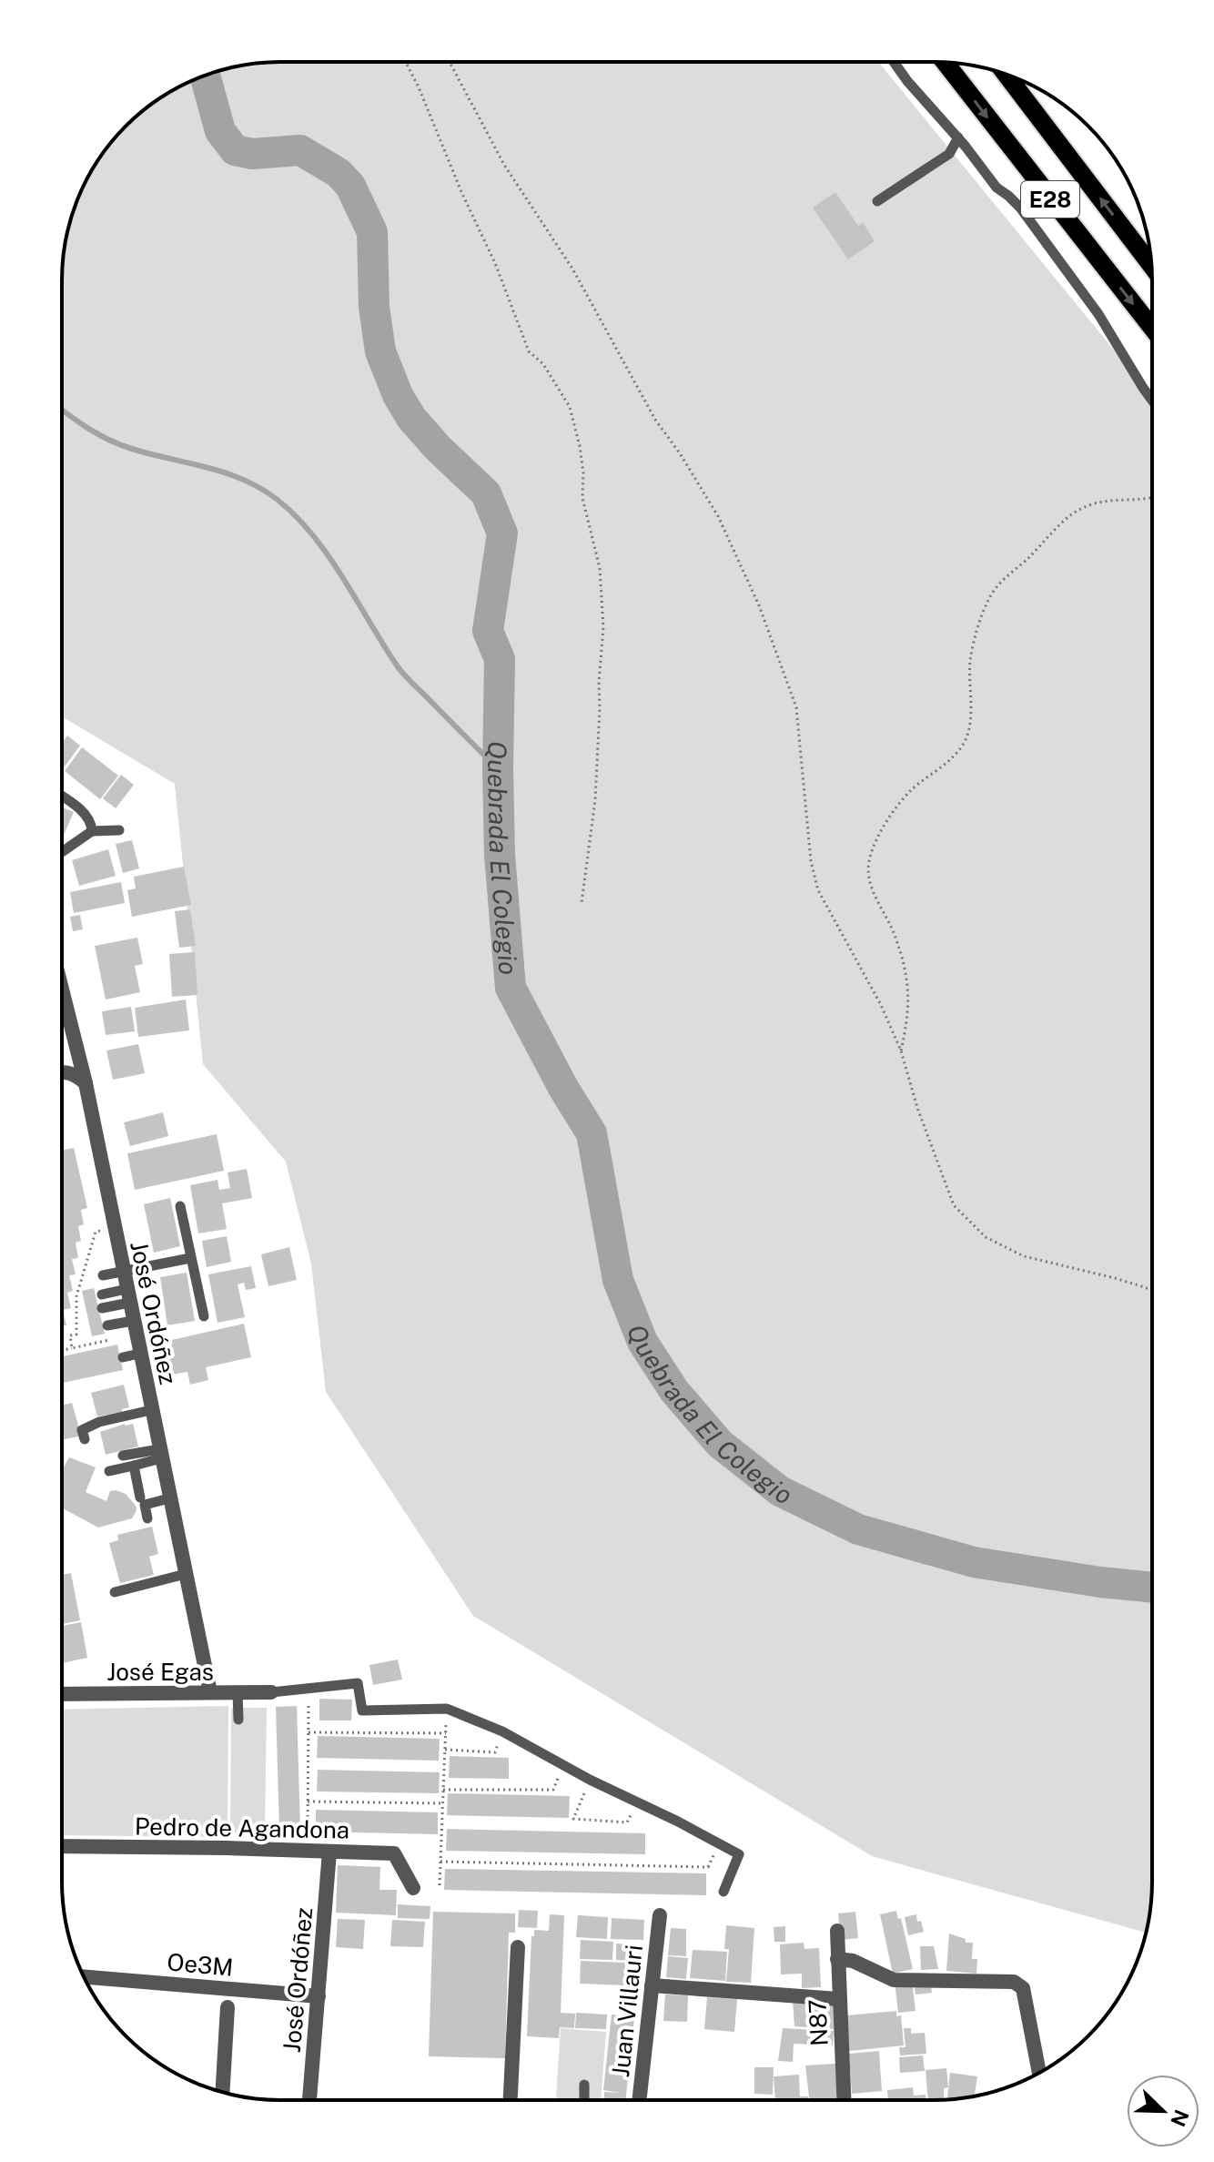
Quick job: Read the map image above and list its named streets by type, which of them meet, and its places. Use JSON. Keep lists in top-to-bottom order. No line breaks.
{"streets":{"main road":["E28"],"street":["José Ordóñez","José Egas","Pedro de Agandona","Oe3M","Juan Villauri","N87"]},"crossings":[["José Ordóñez","José Egas"],["José Ordóñez","Pedro de Agandona"],["José Ordóñez","Oe3M"]],"water":["Quebrada El Colegio"],"north":"bottom right"}
